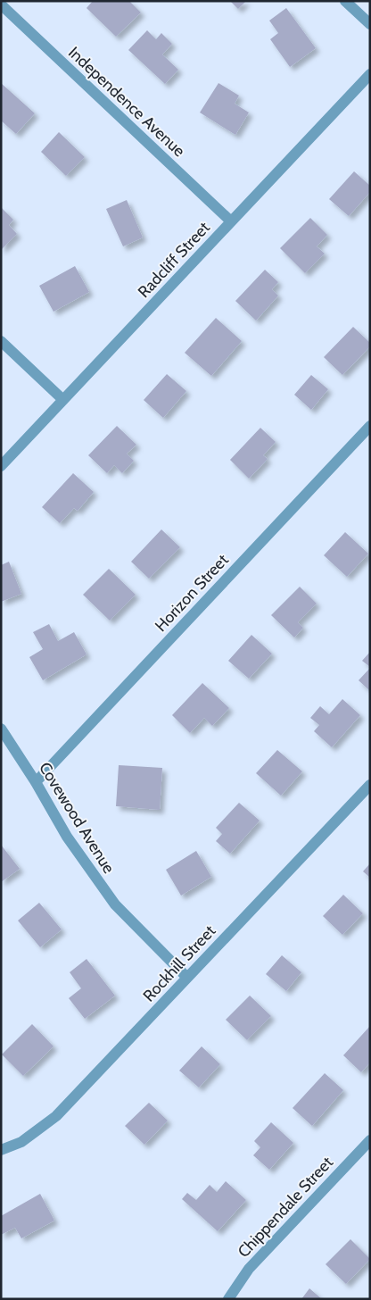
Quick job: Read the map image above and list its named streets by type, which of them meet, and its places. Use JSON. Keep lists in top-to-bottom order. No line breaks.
{"streets":{"street":["Independence Avenue","Radcliff Street","Horizon Street","Covewood Avenue","Rockhill Street","Chippendale Street"]},"crossings":[["Independence Avenue","Radcliff Street"],["Horizon Street","Covewood Avenue"],["Covewood Avenue","Rockhill Street"]]}
